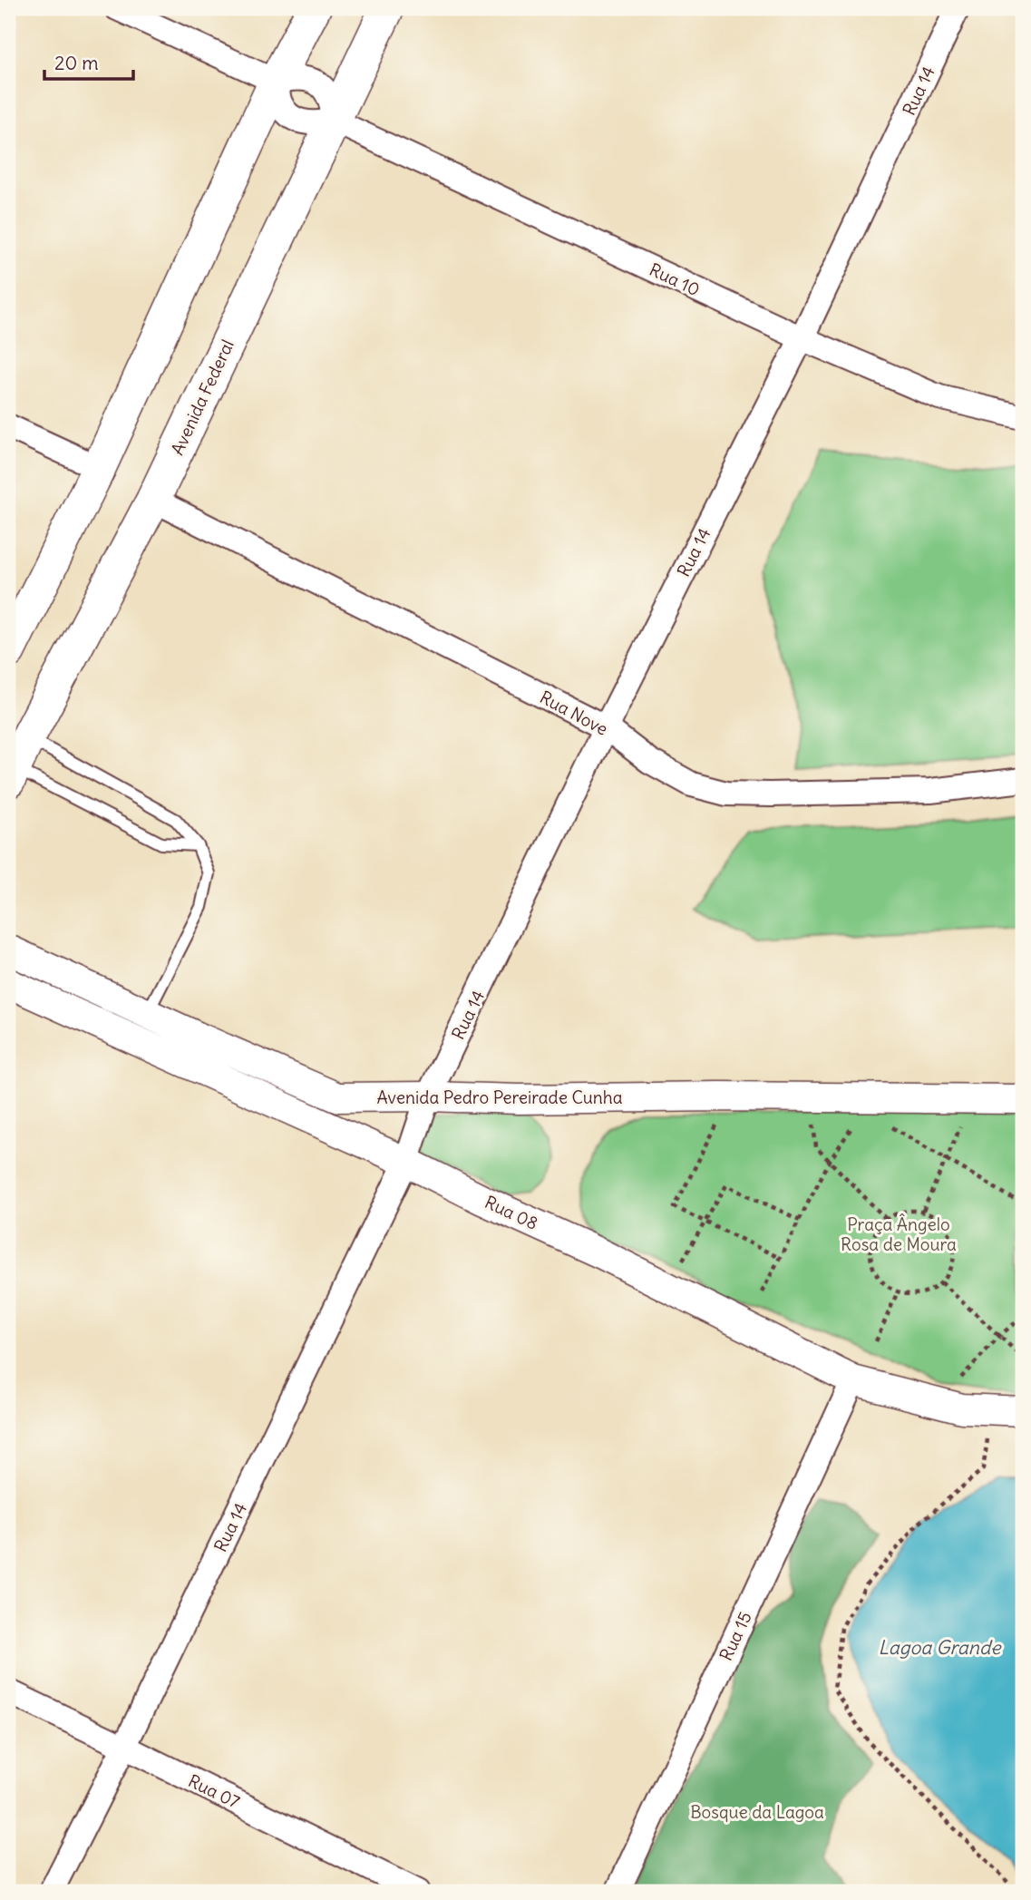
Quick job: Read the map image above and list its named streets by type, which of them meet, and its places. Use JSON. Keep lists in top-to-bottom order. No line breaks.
{"streets":{"main road":["Avenida Federal"],"street":["Rua 14","Rua 10","Rua Nove","Avenida Pedro Pereirade Cunha","Rua 08","Rua 15","Rua 07"]},"crossings":[["Rua 14","Rua 10"],["Rua 14","Rua Nove"],["Rua 14","Avenida Pedro Pereirade Cunha"],["Rua 14","Rua 08"],["Rua 14","Rua 07"],["Rua 10","Avenida Federal"],["Avenida Federal","Rua Nove"],["Rua 08","Rua 15"]],"water":["Lagoa Grande"],"parks":["Praça Ângelo Rosa de Moura","Bosque da Lagoa"],"scale_bar":"20 m"}
